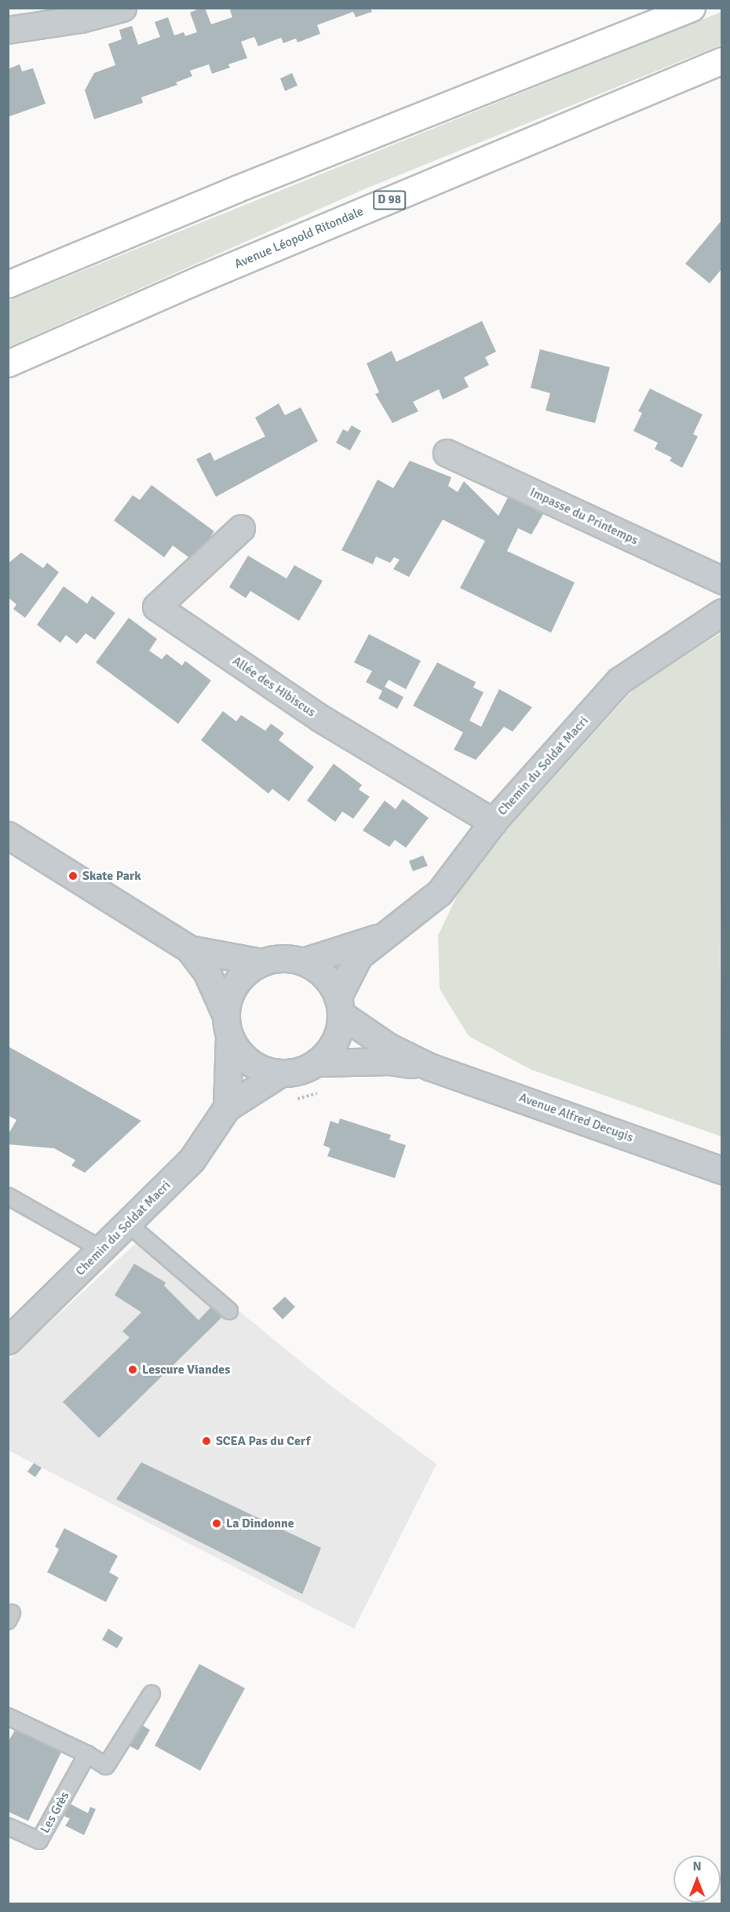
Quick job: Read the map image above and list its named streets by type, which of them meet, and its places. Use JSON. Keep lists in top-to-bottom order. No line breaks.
{"streets":{"highway":["D 98","Avenue Léopold Ritondale"],"street":["Impasse du Printemps","Allée des Hibiscus","Chemin du Soldat Macri","Avenue Alfred Decugis"],"lane":["Les Grès"]},"crossings":[["Allée des Hibiscus","Chemin du Soldat Macri"],["Chemin du Soldat Macri","Avenue Alfred Decugis"]],"places":["Skate Park","Lescure Viandes","SCEA Pas du Cerf","La Dindonne"],"north":"top"}
